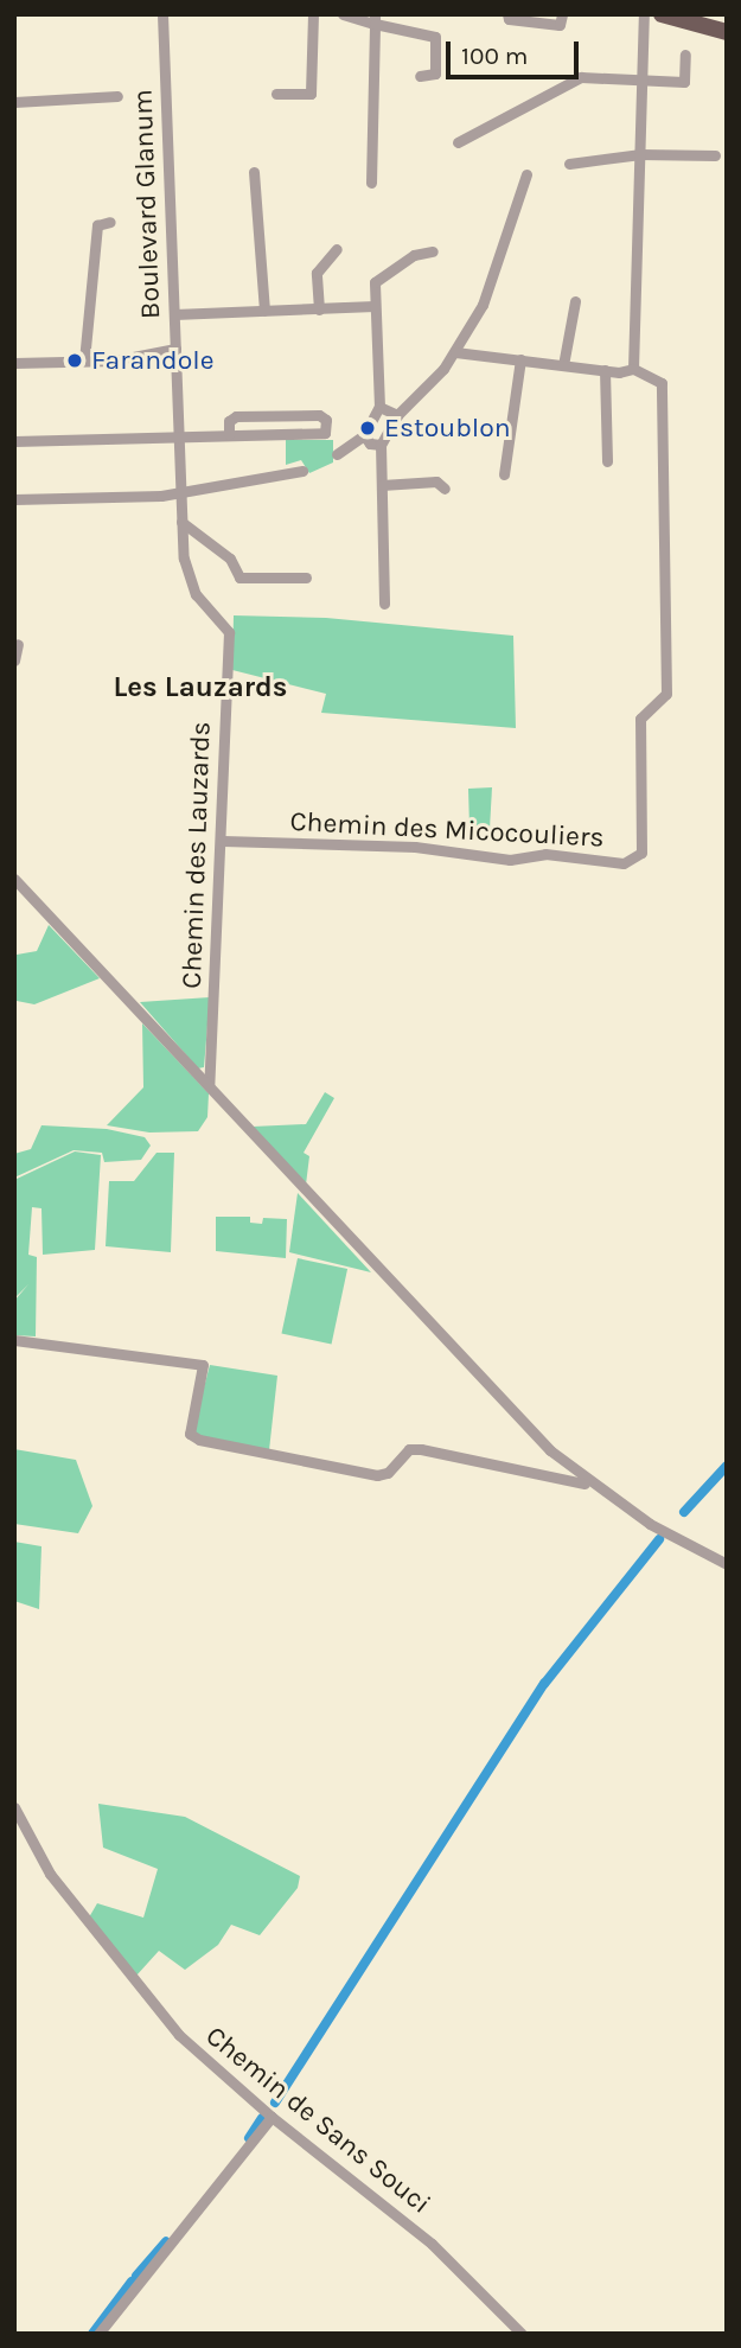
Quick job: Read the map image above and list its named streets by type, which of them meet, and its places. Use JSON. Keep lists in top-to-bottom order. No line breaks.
{"streets":{"street":["Boulevard Glanum","Chemin des Micocouliers","Chemin des Lauzards","Chemin de Sans Souci"]},"crossings":[["Boulevard Glanum","Chemin des Lauzards"],["Chemin des Micocouliers","Chemin des Lauzards"]],"districts":["Les Lauzards"],"places":["Farandole","Estoublon"],"scale_bar":"100 m"}
